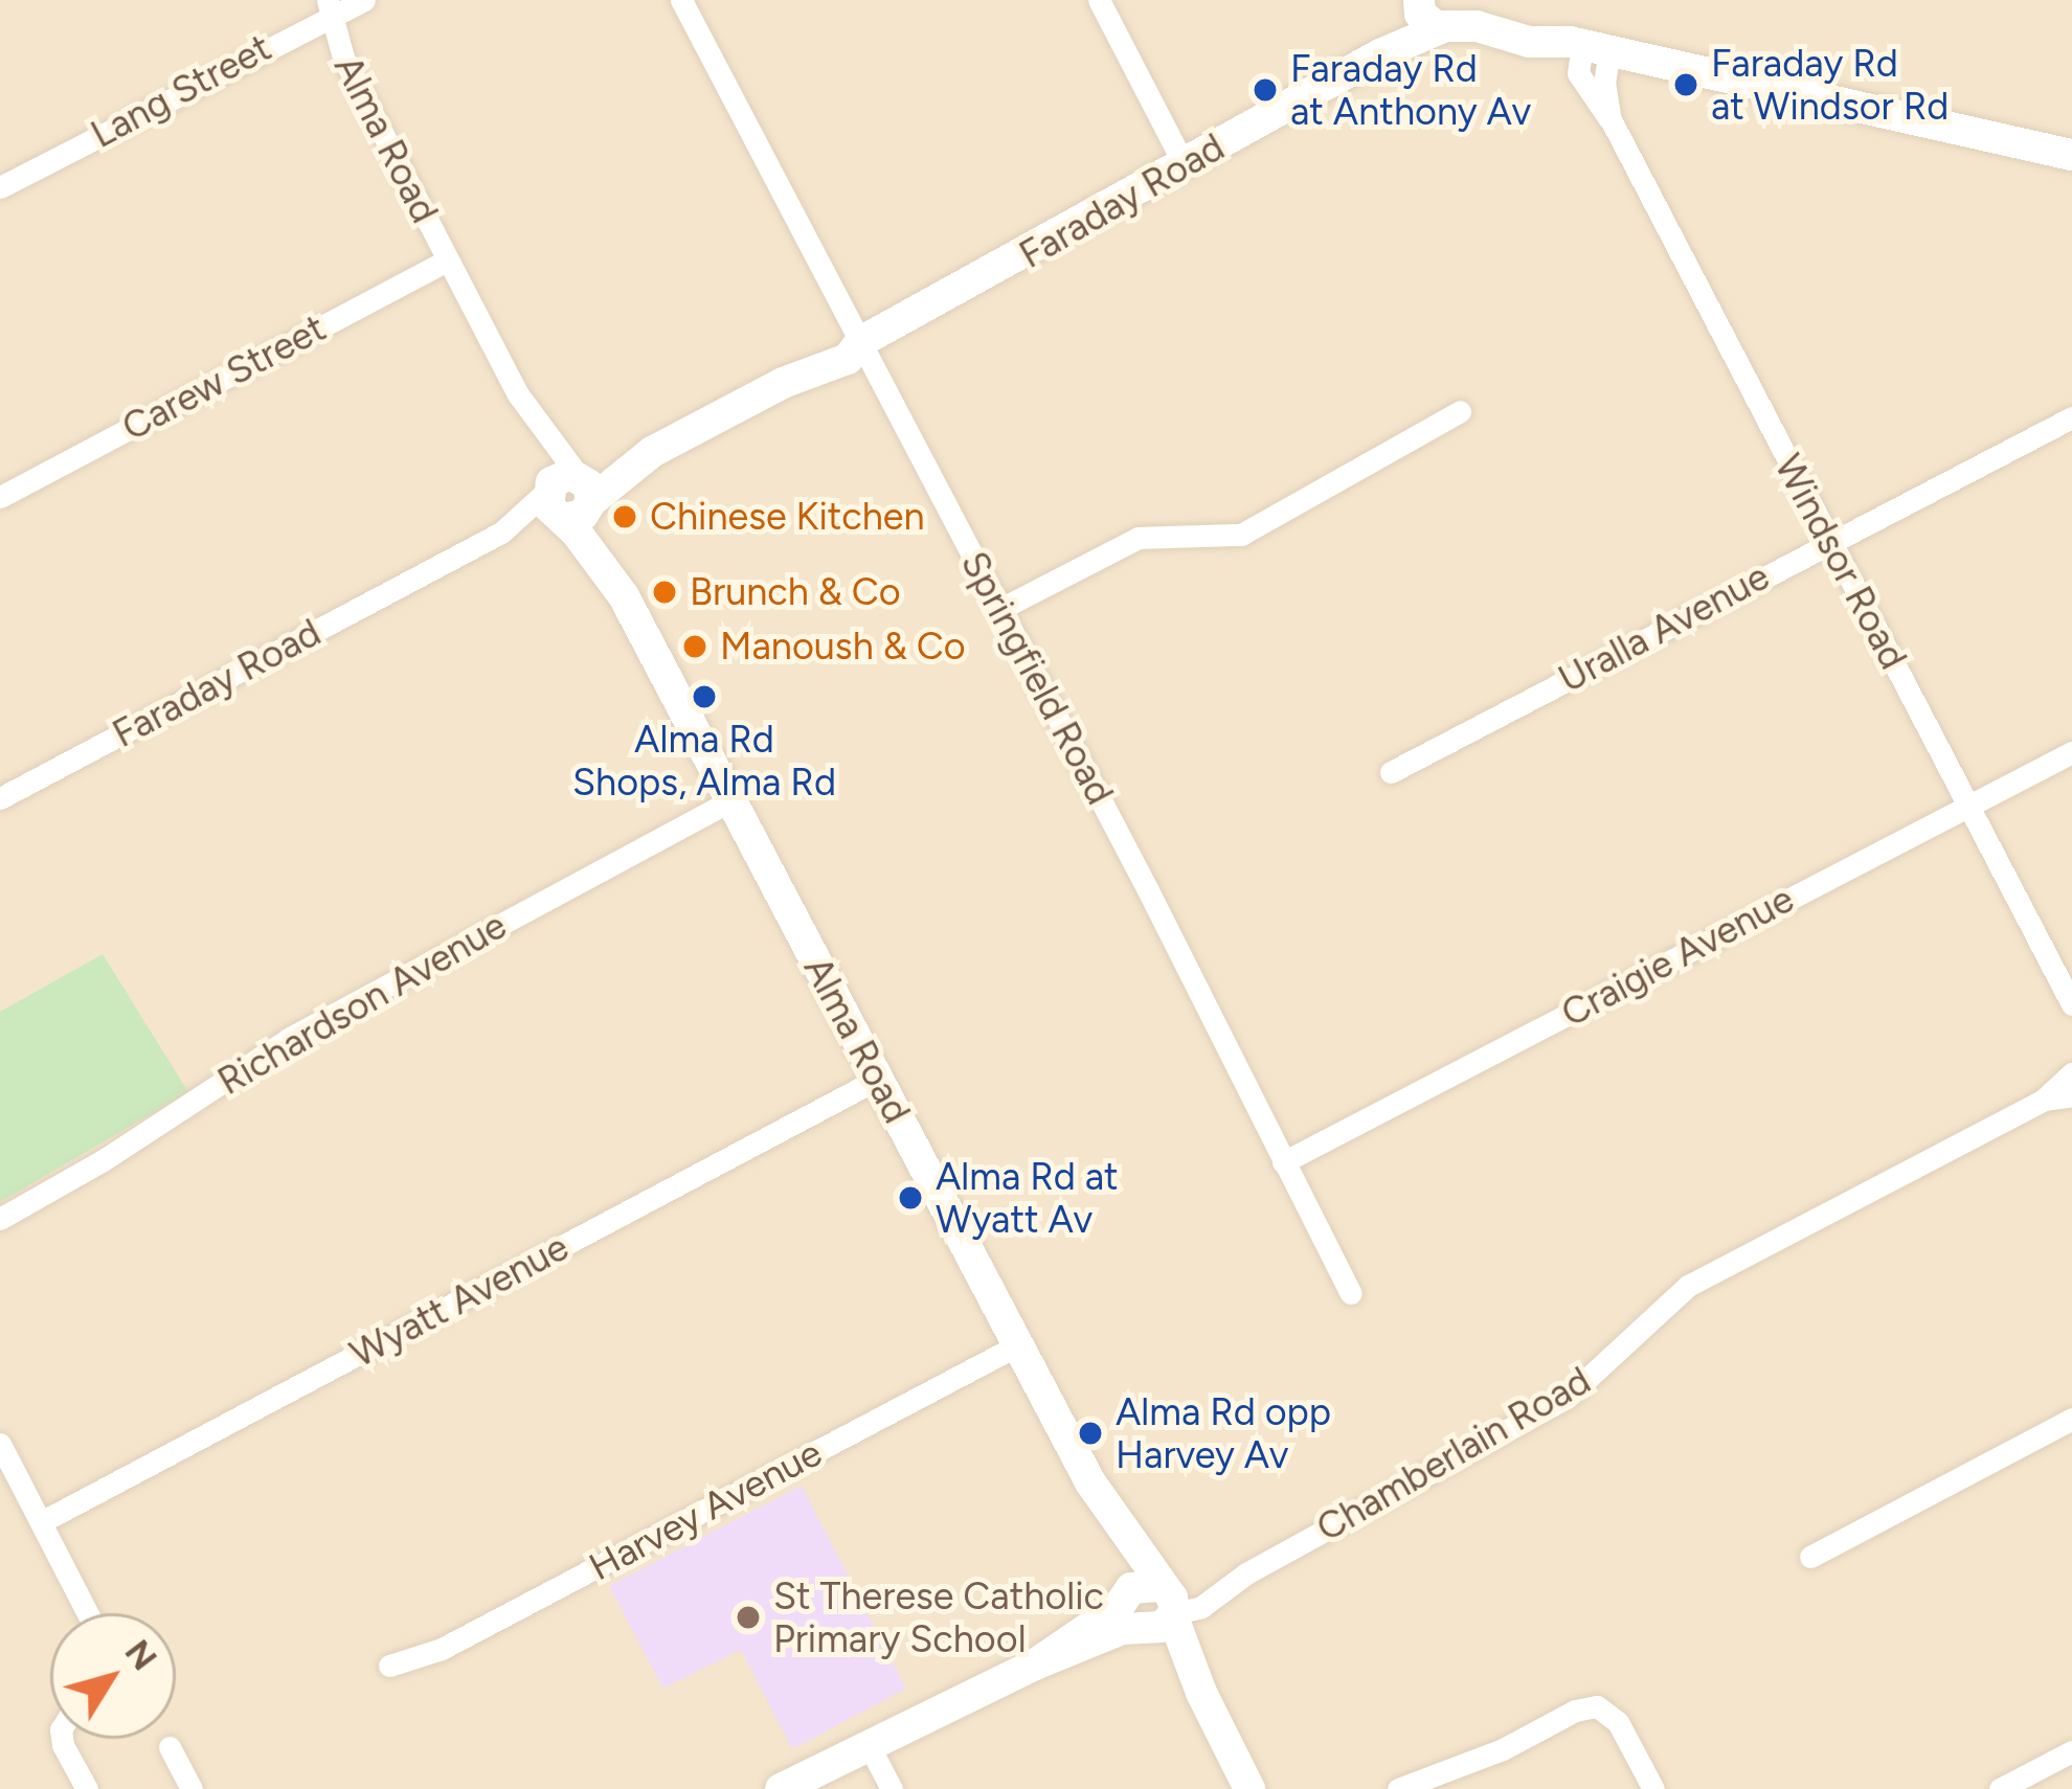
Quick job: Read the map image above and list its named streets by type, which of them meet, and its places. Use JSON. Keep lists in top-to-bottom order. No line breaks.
{"streets":{"main road":["Alma Road","Faraday Road","Chamberlain Road"],"street":["Lang Street","Carew Street","Windsor Road","Uralla Avenue","Springfield Road","Craigie Avenue","Richardson Avenue","Wyatt Avenue","Harvey Avenue"]},"crossings":[["Lang Street","Alma Road"],["Alma Road","Faraday Road"],["Alma Road","Carew Street"],["Alma Road","Richardson Avenue"],["Alma Road","Wyatt Avenue"],["Alma Road","Chamberlain Road"],["Alma Road","Harvey Avenue"],["Faraday Road","Windsor Road"],["Faraday Road","Springfield Road"],["Windsor Road","Uralla Avenue"],["Windsor Road","Craigie Avenue"],["Springfield Road","Craigie Avenue"]],"places":["Faraday Rd at Windsor Rd","Faraday Rd at Anthony Av","Chinese Kitchen","Brunch & Co","Manoush & Co","Alma Rd Shops, Alma Rd","Alma Rd at Wyatt Av","Alma Rd opp Harvey Av","St Therese Catholic Primary School"],"north":"top right"}
